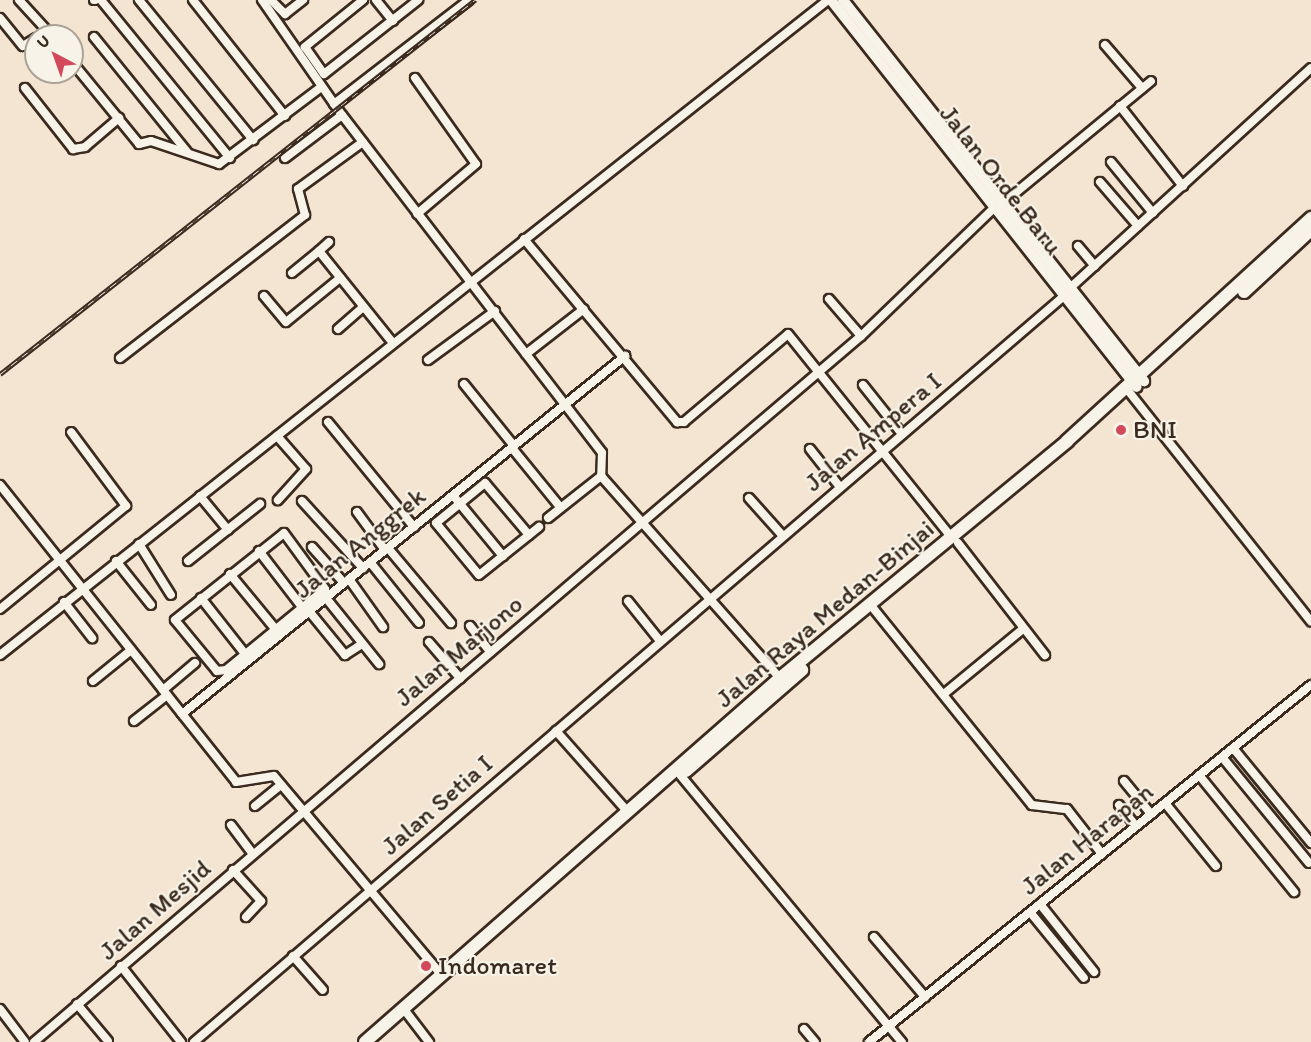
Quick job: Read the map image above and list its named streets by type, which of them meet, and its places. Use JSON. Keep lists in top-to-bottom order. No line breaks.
{"streets":{"highway":["Jalan Raya Medan-Binjai"],"main road":["Jalan Orde Baru"],"street":["Jalan Ampera I","Jalan Anggrek","Jalan Marjono","Jalan Setia I","Jalan Harapan","Jalan Mesjid"]},"crossings":[["Jalan Orde Baru","Jalan Ampera I"],["Jalan Orde Baru","Jalan Raya Medan-Binjai"],["Jalan Orde Baru","Jalan Marjono"],["Jalan Ampera I","Jalan Setia I"],["Jalan Marjono","Jalan Mesjid"]],"places":["BNI","Indomaret"],"north":"top left"}
